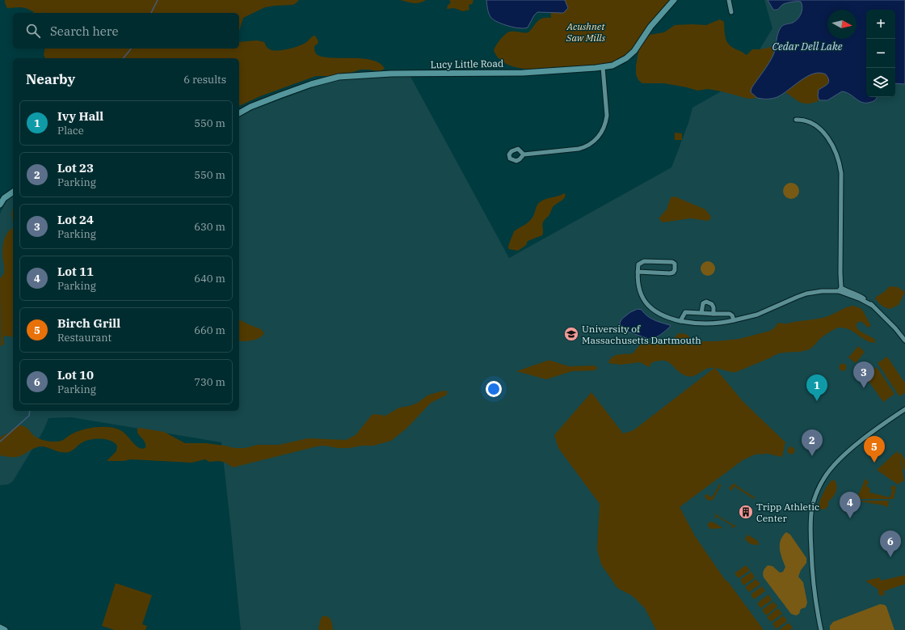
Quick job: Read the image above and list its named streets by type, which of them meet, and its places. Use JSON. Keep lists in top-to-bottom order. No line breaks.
{"streets":{"street":["Lucy Little Road"]},"water":["Cedar Dell Lake"],"parks":["Acushnet Saw Mills"],"places":{"school or university":["University of Massachusetts Dartmouth"],"building":["Tripp Athletic Center"]},"north":"right","page":{"map_buttons":["+","−"],"search":"Search here","heading":["Nearby","6 results"],"list":[{"mark":"1","name":"Ivy Hall","note":"Place","value":"550 m"},{"mark":"2","name":"Lot 23","note":"Parking","value":"550 m"},{"mark":"3","name":"Lot 24","note":"Parking","value":"630 m"},{"mark":"4","name":"Lot 11","note":"Parking","value":"640 m"},{"mark":"5","name":"Birch Grill","note":"Restaurant","value":"660 m"},{"mark":"6","name":"Lot 10","note":"Parking","value":"730 m"}],"pins":["3","1","2","5","4","6"]}}
